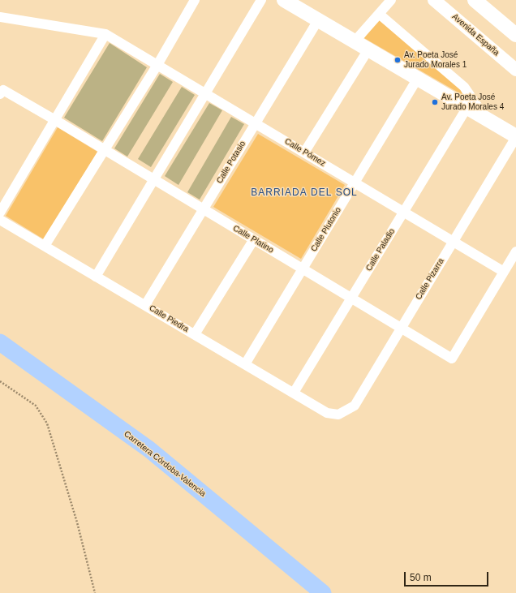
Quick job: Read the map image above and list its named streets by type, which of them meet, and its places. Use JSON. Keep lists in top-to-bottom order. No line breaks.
{"streets":{"highway":["Carretera Córdoba-Valencia"],"street":["Avenida España","Calle Pómez","Calle Potasio","Calle Plutonio","Calle Platino","Calle Paladio","Calle Pizarra","Calle Piedra"]},"crossings":[["Calle Pómez","Calle Potasio"],["Calle Pómez","Calle Plutonio"],["Calle Pómez","Calle Platino"],["Calle Pómez","Calle Paladio"],["Calle Pómez","Calle Pizarra"],["Calle Potasio","Calle Platino"],["Calle Potasio","Calle Piedra"],["Calle Plutonio","Calle Platino"],["Calle Plutonio","Calle Piedra"],["Calle Platino","Calle Paladio"],["Calle Platino","Calle Pizarra"],["Calle Paladio","Calle Piedra"],["Calle Pizarra","Calle Piedra"]],"districts":["BARRIADA DEL SOL"],"places":["Av. Poeta José Jurado Morales 1","Av. Poeta José Jurado Morales 4"],"scale_bar":"50 m"}
